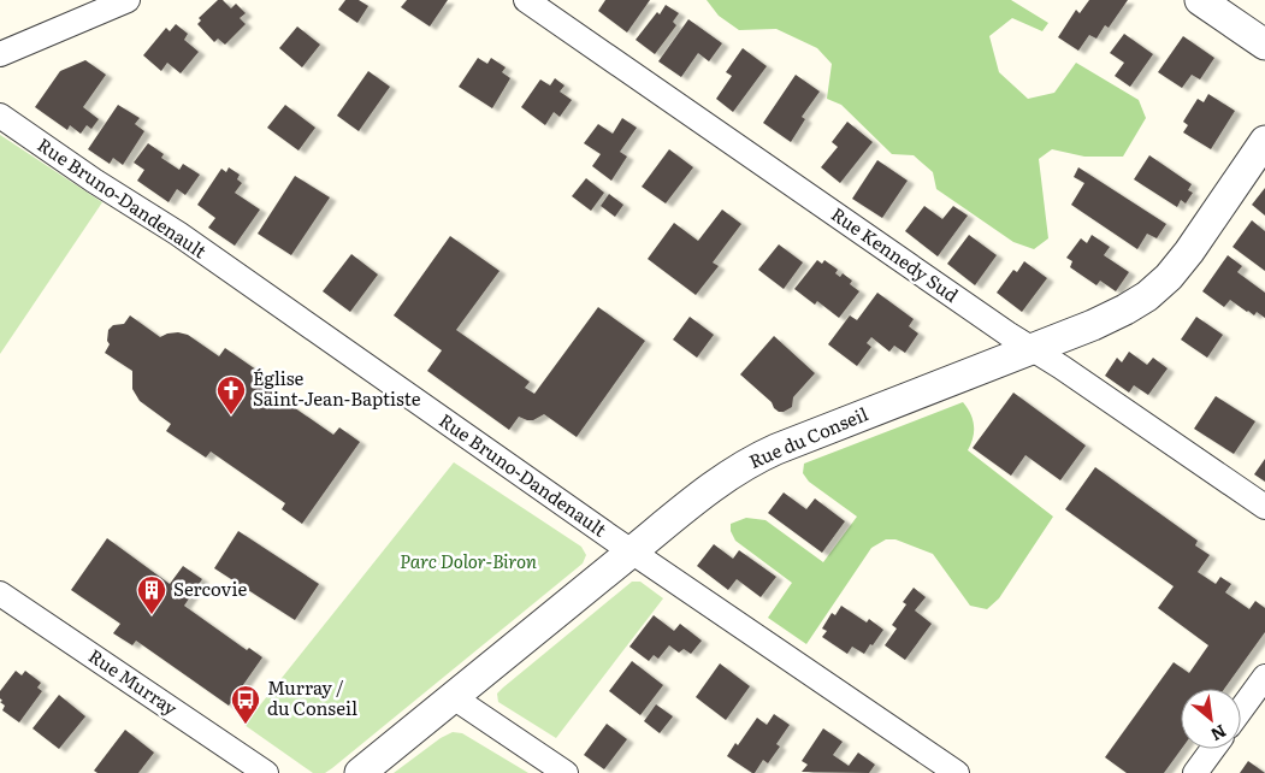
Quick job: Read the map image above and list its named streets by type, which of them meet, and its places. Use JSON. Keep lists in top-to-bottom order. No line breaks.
{"streets":{"street":["Rue Bruno-Dandenault","Rue Kennedy Sud","Rue du Conseil","Rue Murray"]},"crossings":[["Rue Bruno-Dandenault","Rue du Conseil"],["Rue Kennedy Sud","Rue du Conseil"]],"parks":["Parc Dolor-Biron"],"places":{"church":["Église Saint-Jean-Baptiste"],"building":["Sercovie"],"bus stop":["Murray / du Conseil"]},"north":"bottom right"}
